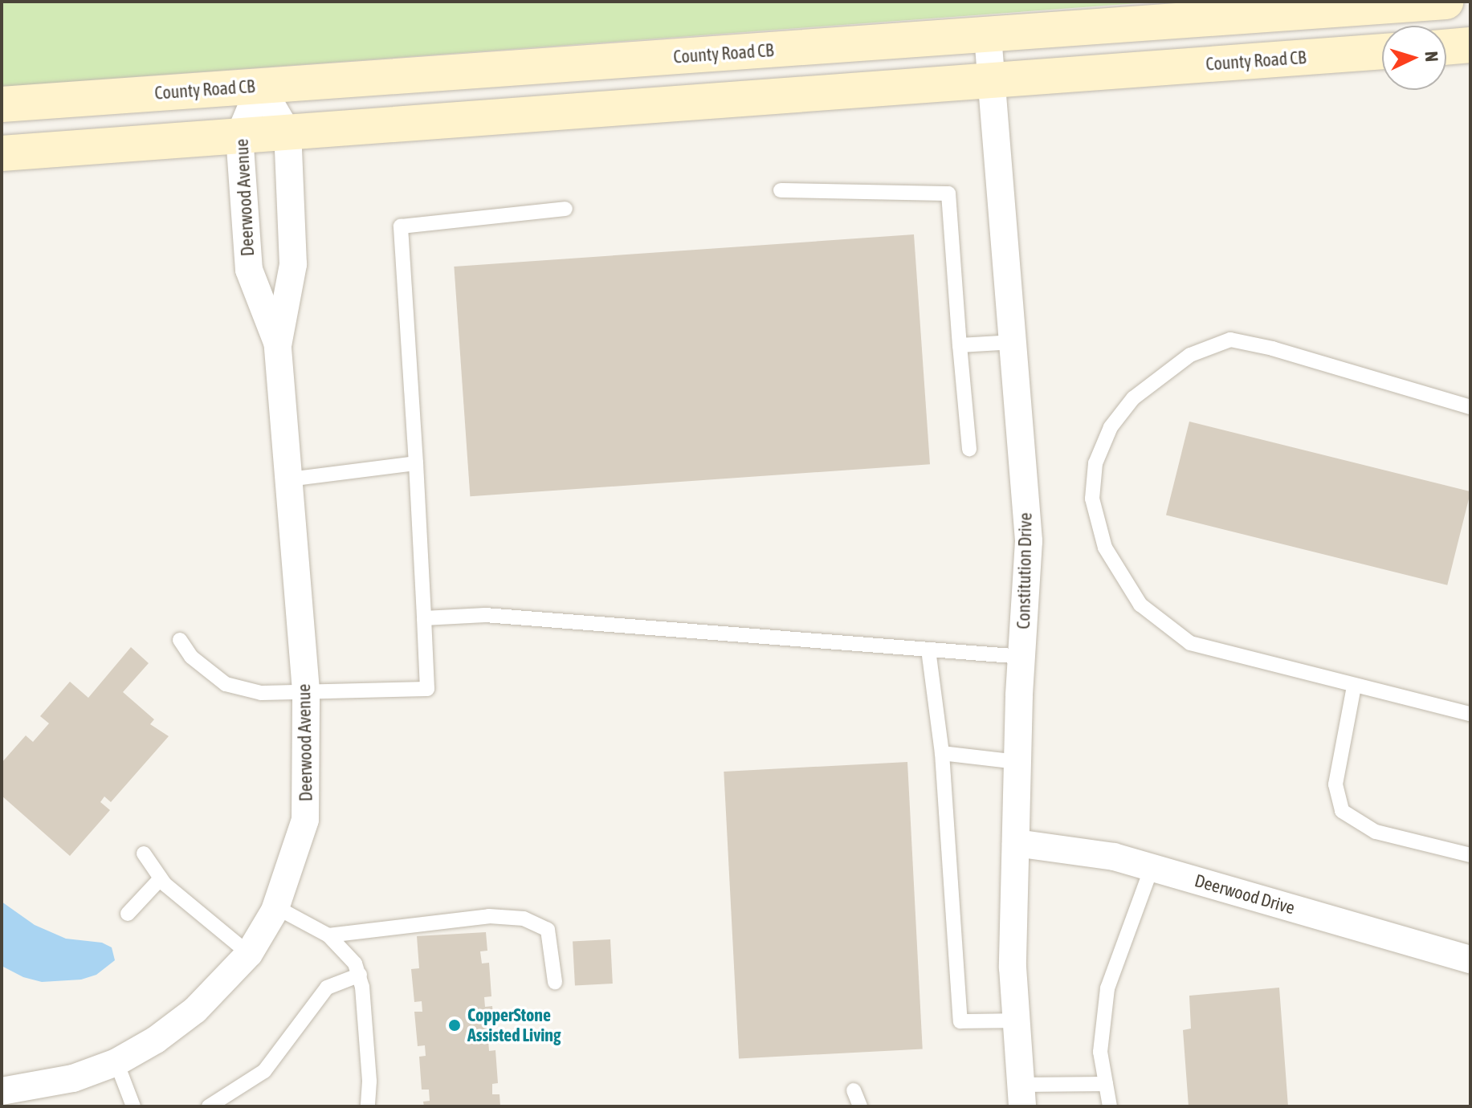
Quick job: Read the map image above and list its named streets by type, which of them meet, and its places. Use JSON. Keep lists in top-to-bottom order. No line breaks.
{"streets":{"main road":["County Road CB"],"street":["Deerwood Avenue","Constitution Drive","Deerwood Drive"]},"crossings":[["County Road CB","Deerwood Avenue"],["County Road CB","Constitution Drive"],["Constitution Drive","Deerwood Drive"]],"places":["CopperStone Assisted Living"],"north":"right"}
